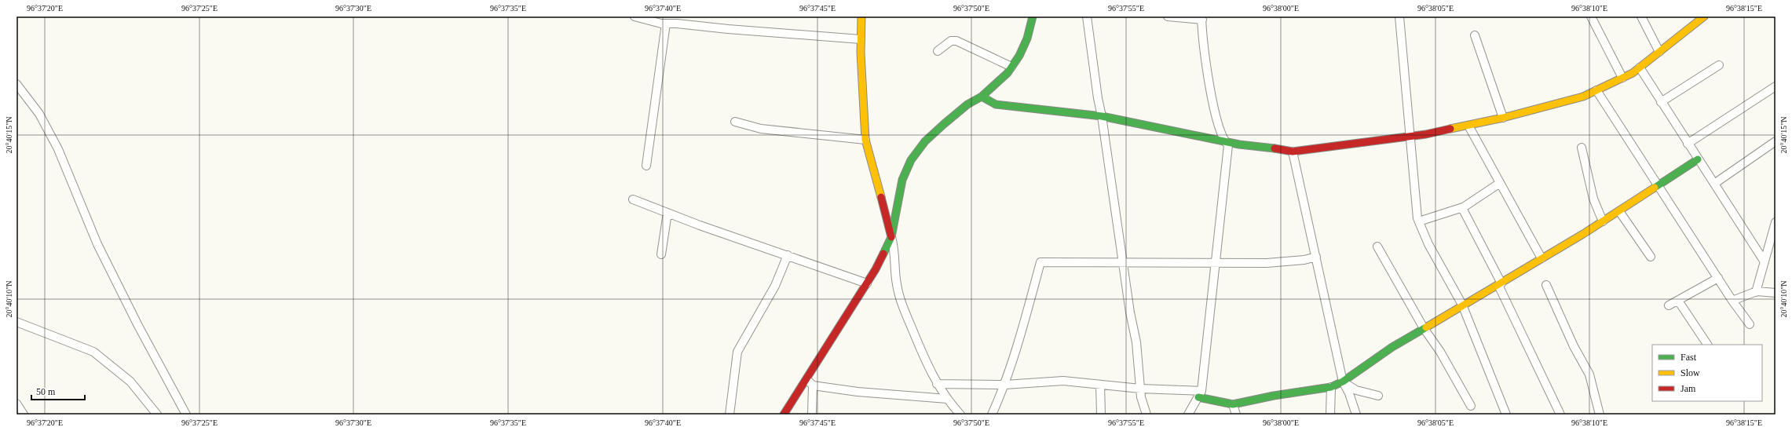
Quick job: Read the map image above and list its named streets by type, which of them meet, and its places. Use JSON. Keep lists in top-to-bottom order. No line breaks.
{"legend":["Fast","Slow","Jam"],"scale_bar":"50 m","coordinates":["96°37'20\"E","96°37'25\"E","96°37'30\"E","96°37'35\"E","96°37'40\"E","96°37'45\"E","96°37'50\"E","96°37'55\"E","96°38'00\"E","96°38'05\"E","96°38'10\"E","96°38'15\"E","20°40'15\"N","20°40'10\"N"]}
